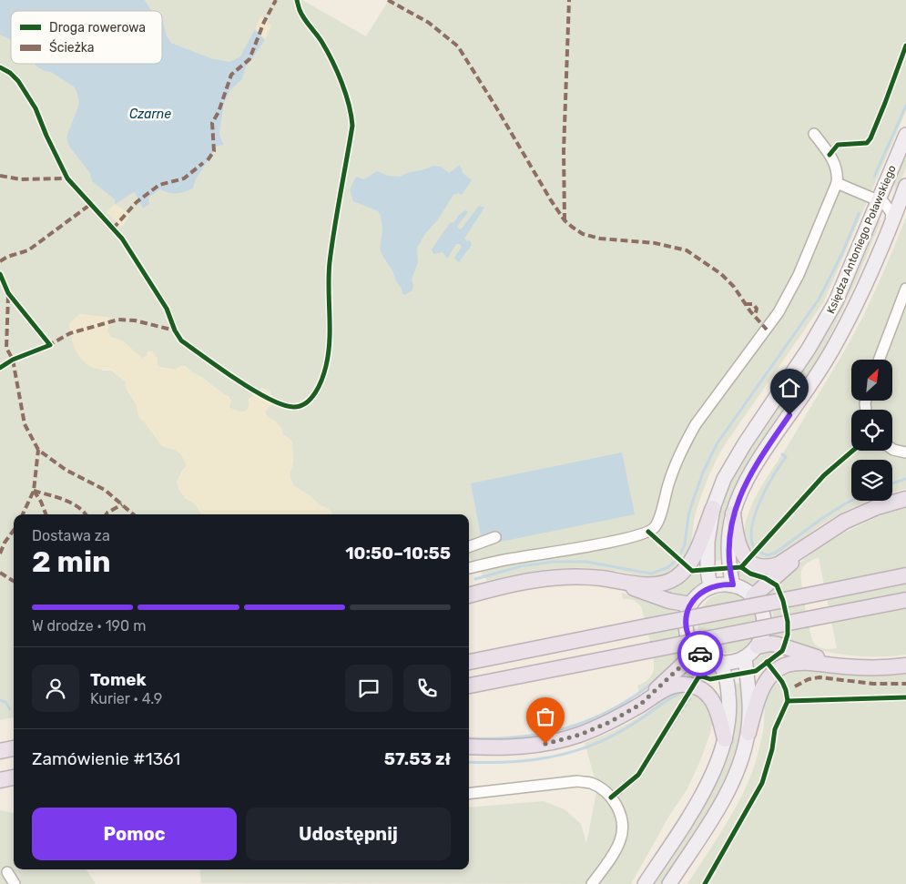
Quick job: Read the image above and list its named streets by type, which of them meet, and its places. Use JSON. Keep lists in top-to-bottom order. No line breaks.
{"streets":{"main road":["Księdza Antoniego Poławskiego"]},"water":["Czarne"],"legend":["Droga rowerowa","Ścieżka"],"north":"top right","page":{"heading":["2 min","Dostawa za","10:50–10:55"],"panel":["Tomek","Kurier · 4.9","Zamówienie #1361","57.53 zł"],"bar":"W drodze · 190 m","buttons":["Pomoc","Udostępnij"]}}
